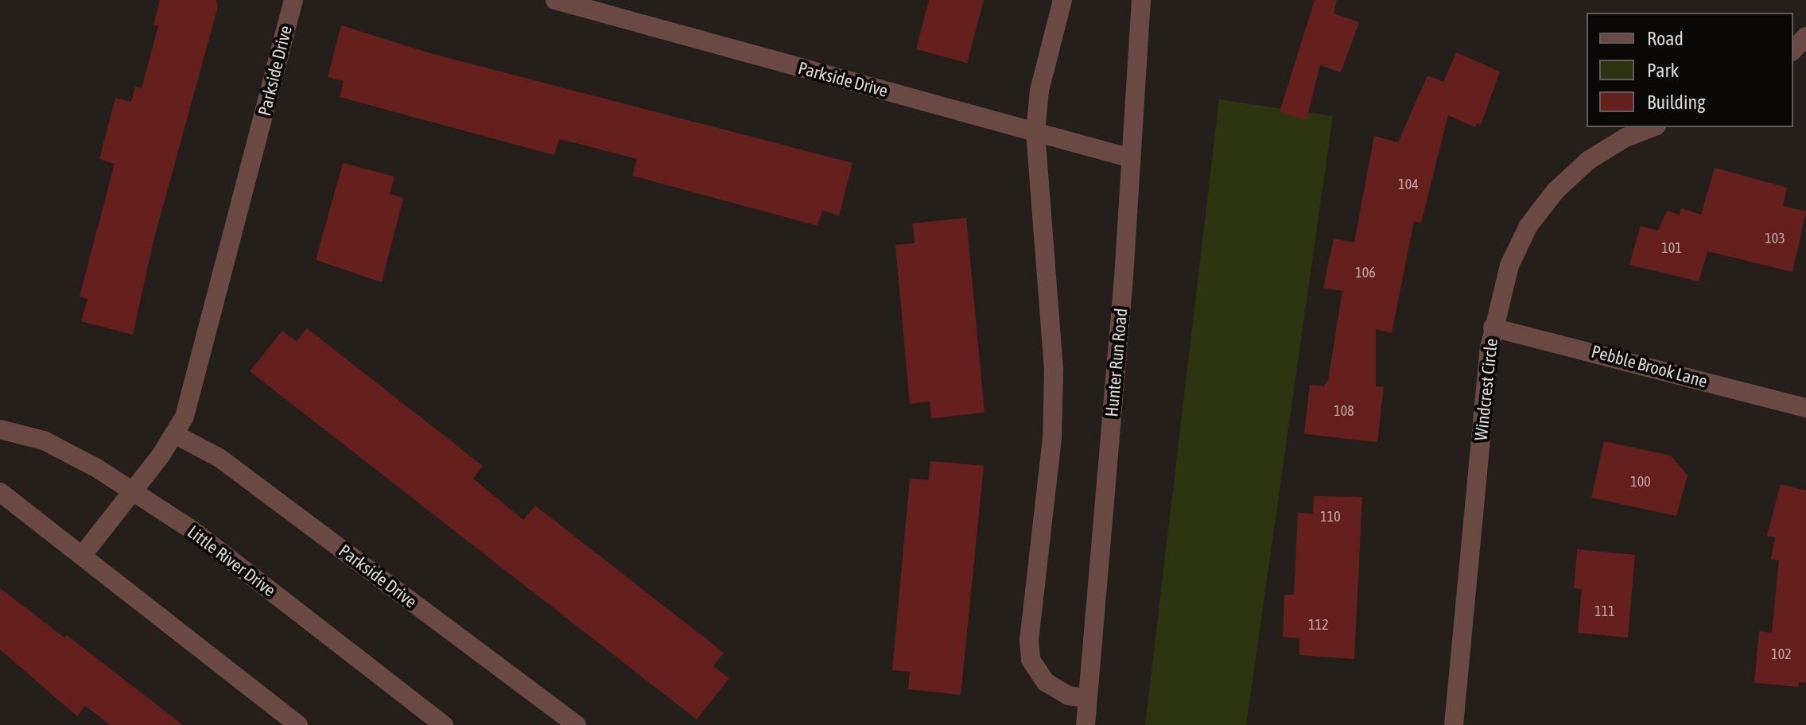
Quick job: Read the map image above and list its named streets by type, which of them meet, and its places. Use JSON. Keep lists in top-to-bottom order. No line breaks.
{"streets":{"street":["Parkside Drive","Hunter Run Road","Pebble Brook Lane","Windcrest Circle","Little River Drive"]},"crossings":[["Parkside Drive","Hunter Run Road"],["Parkside Drive","Little River Drive"],["Pebble Brook Lane","Windcrest Circle"]],"house_numbers":["104","103","101","106","108","100","110","111","112","102"],"legend":["Road","Park","Building"]}
